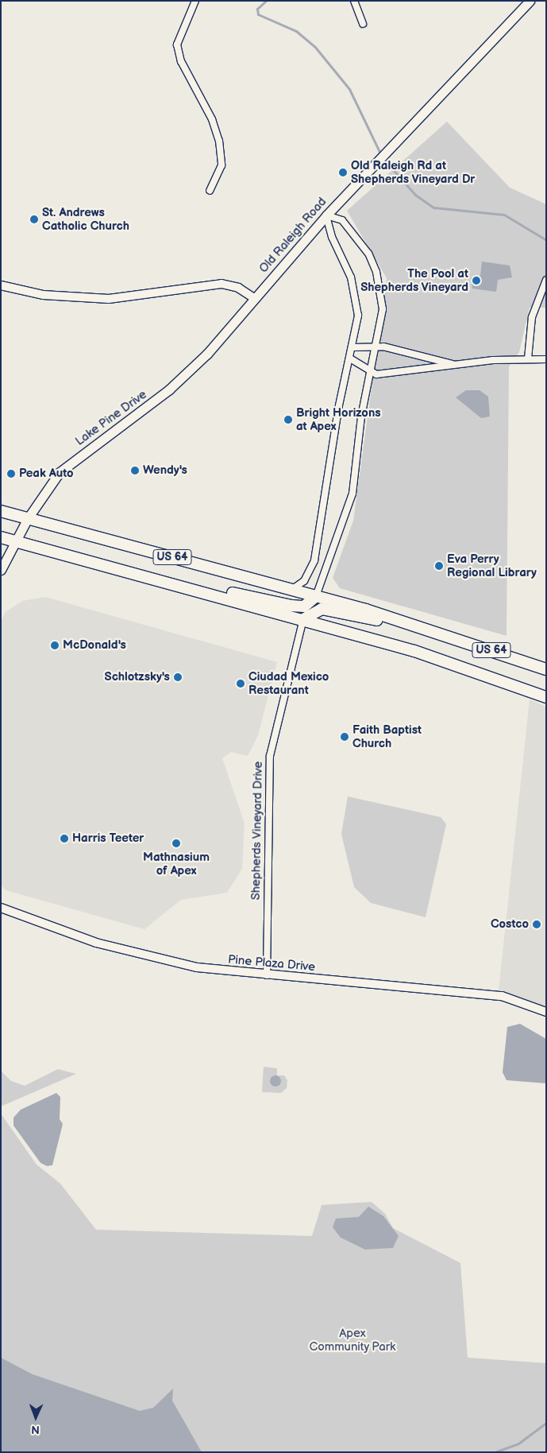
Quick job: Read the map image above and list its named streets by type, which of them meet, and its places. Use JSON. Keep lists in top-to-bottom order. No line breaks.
{"streets":{"highway":["US 64"],"main road":["Old Raleigh Road","Lake Pine Drive"],"street":["Shepherds Vineyard Drive","Pine Plaza Drive"]},"crossings":[["Old Raleigh Road","Lake Pine Drive"],["Lake Pine Drive","US 64"],["US 64","Shepherds Vineyard Drive"],["Shepherds Vineyard Drive","Pine Plaza Drive"]],"parks":["Apex Community Park"],"places":["Old Raleigh Rd at Shepherds Vineyard Dr","St. Andrews Catholic Church","The Pool at Shepherds Vineyard","Bright Horizons at Apex","Wendy's","Peak Auto","Eva Perry Regional Library","McDonald's","Schlotzsky's","Ciudad Mexico Restaurant","Faith Baptist Church","Harris Teeter","Mathnasium of Apex","Costco"],"north":"bottom"}
